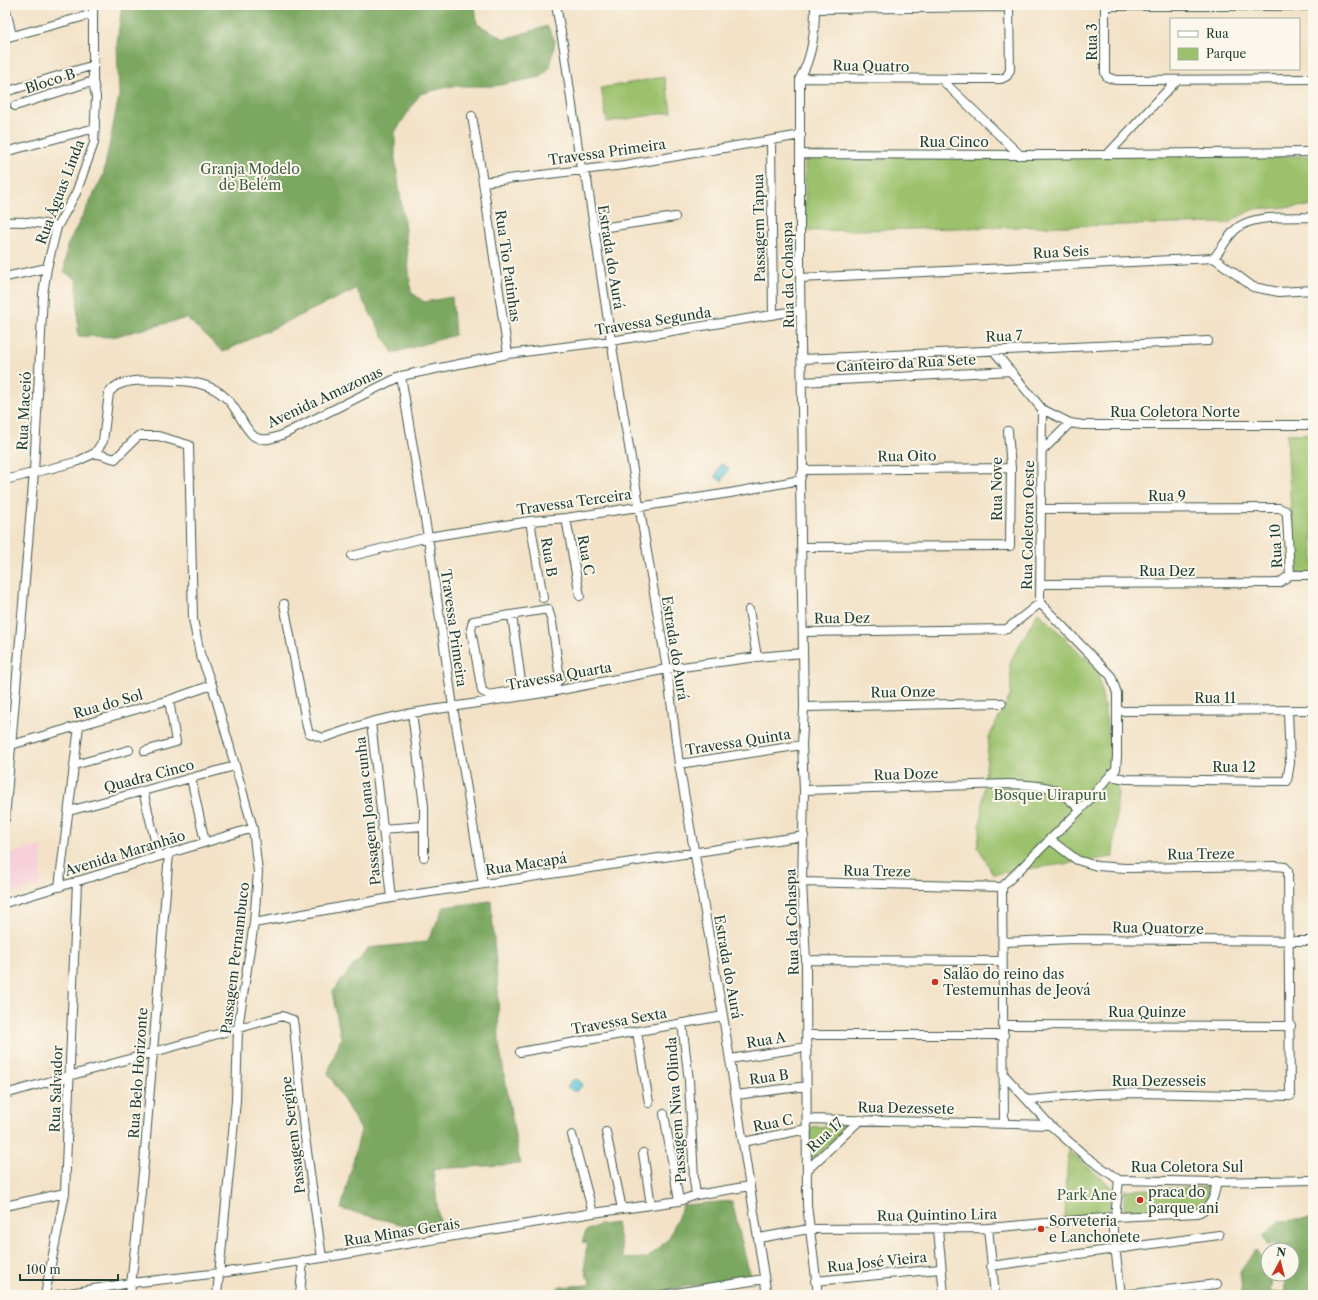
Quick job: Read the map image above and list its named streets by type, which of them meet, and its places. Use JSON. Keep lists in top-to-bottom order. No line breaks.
{"streets":{"street":["Rua 3","Rua Quatro","Bloco B","Rua Cinco","Travessa Primeira","Rua Águas Linda","Passagem Tapua","Rua Seis","Estrada do Aurá","Rua Tio Patinhas","Rua da Cohaspa","Travessa Segunda","Rua 7","Canteiro da Rua Sete","Avenida Amazonas","Rua Maceió","Rua Coletora Norte","Rua Oito","Rua Nove","Rua 9","Travessa Terceira","Rua Coletora Oeste","Rua 10","Rua C","Rua B","Rua Dez","Travessa Quarta","Rua Onze","Rua 11","Rua do Sol","Travessa Quinta","Rua 12","Rua Doze","Quadra Cinco","Passagem Joana cunha","Avenida Maranhão","Rua Treze","Rua Macapá","Rua Quatorze","Passagem Pernambuco","Rua Quinze","Travessa Sexta","Rua A","Rua Belo Horizonte","Rua Dezesseis","Rua Salvador","Rua Dezessete","Passagem Niva Olinda","Passagem Sergipe","Rua 17","Rua Coletora Sul","Rua Quintino Lira","Rua Minas Gerais","Rua José Vieira"]},"crossings":[["Rua Quatro","Rua da Cohaspa"],["Bloco B","Rua Águas Linda"],["Rua Cinco","Rua da Cohaspa"],["Travessa Primeira","Passagem Tapua"],["Travessa Primeira","Estrada do Aurá"],["Travessa Primeira","Rua Tio Patinhas"],["Travessa Primeira","Rua da Cohaspa"],["Travessa Primeira","Travessa Segunda"],["Travessa Primeira","Avenida Amazonas"],["Travessa Primeira","Travessa Terceira"],["Travessa Primeira","Travessa Quarta"],["Travessa Primeira","Rua Macapá"],["Rua Águas Linda","Rua Maceió"],["Passagem Tapua","Travessa Segunda"],["Rua Seis","Rua da Cohaspa"],["Estrada do Aurá","Travessa Segunda"],["Estrada do Aurá","Travessa Terceira"],["Estrada do Aurá","Rua C"],["Estrada do Aurá","Rua B"],["Estrada do Aurá","Travessa Quarta"],["Estrada do Aurá","Travessa Quinta"],["Estrada do Aurá","Rua Macapá"],["Estrada do Aurá","Travessa Sexta"],["Estrada do Aurá","Rua A"],["Estrada do Aurá","Rua Quintino Lira"],["Estrada do Aurá","Rua Minas Gerais"],["Rua Tio Patinhas","Travessa Segunda"],["Rua da Cohaspa","Travessa Segunda"],["Rua da Cohaspa","Rua 7"],["Rua da Cohaspa","Canteiro da Rua Sete"],["Rua da Cohaspa","Rua Oito"],["Rua da Cohaspa","Rua Nove"],["Rua da Cohaspa","Travessa Terceira"],["Rua da Cohaspa","Rua C"],["Rua da Cohaspa","Rua B"],["Rua da Cohaspa","Rua Dez"],["Rua da Cohaspa","Travessa Quarta"],["Rua da Cohaspa","Rua Onze"],["Rua da Cohaspa","Travessa Quinta"],["Rua da Cohaspa","Rua Doze"],["Rua da Cohaspa","Rua Treze"],["Rua da Cohaspa","Rua Macapá"],["Rua da Cohaspa","Rua A"],["Rua da Cohaspa","Rua Dezessete"],["Rua da Cohaspa","Rua 17"],["Rua da Cohaspa","Rua Quintino Lira"],["Rua da Cohaspa","Rua José Vieira"],["Travessa Segunda","Avenida Amazonas"],["Avenida Amazonas","Passagem Pernambuco"],["Rua Maceió","Rua do Sol"],["Rua Coletora Norte","Rua Coletora Oeste"],["Rua Oito","Rua Nove"],["Rua 9","Rua Coletora Oeste"],["Rua 9","Rua 10"],["Travessa Terceira","Rua C"],["Travessa Terceira","Rua B"],["Rua Coletora Oeste","Rua Dez"],["Rua Coletora Oeste","Rua 11"],["Rua Coletora Oeste","Rua 12"],["Rua Coletora Oeste","Rua Doze"],["Rua Coletora Oeste","Rua Treze"],["Rua 10","Rua Dez"],["Travessa Quarta","Passagem Joana cunha"],["Rua 11","Rua 12"],["Rua do Sol","Passagem Pernambuco"],["Quadra Cinco","Passagem Pernambuco"],["Passagem Joana cunha","Rua Macapá"],["Avenida Maranhão","Passagem Pernambuco"],["Avenida Maranhão","Rua Belo Horizonte"],["Avenida Maranhão","Rua Salvador"],["Rua Treze","Rua Quatorze"],["Rua Macapá","Passagem Pernambuco"],["Passagem Pernambuco","Passagem Sergipe"],["Passagem Pernambuco","Rua Minas Gerais"],["Rua Quinze","Rua Dezesseis"],["Travessa Sexta","Passagem Niva Olinda"],["Rua Belo Horizonte","Rua Minas Gerais"],["Rua Dezesseis","Rua Coletora Sul"],["Rua Dezessete","Rua 17"],["Rua Dezessete","Rua Coletora Sul"],["Passagem Niva Olinda","Rua Minas Gerais"],["Passagem Sergipe","Rua Minas Gerais"],["Rua Coletora Sul","Rua Quintino Lira"]],"parks":["Granja Modelo de Belém","Bosque Uirapuru","Park Ane"],"places":["Salão do reino das Testemunhas de Jeová","praca do parque ani","Sorveteria e Lanchonete"],"legend":["Rua","Parque"],"scale_bar":"100 m","north":"top"}
